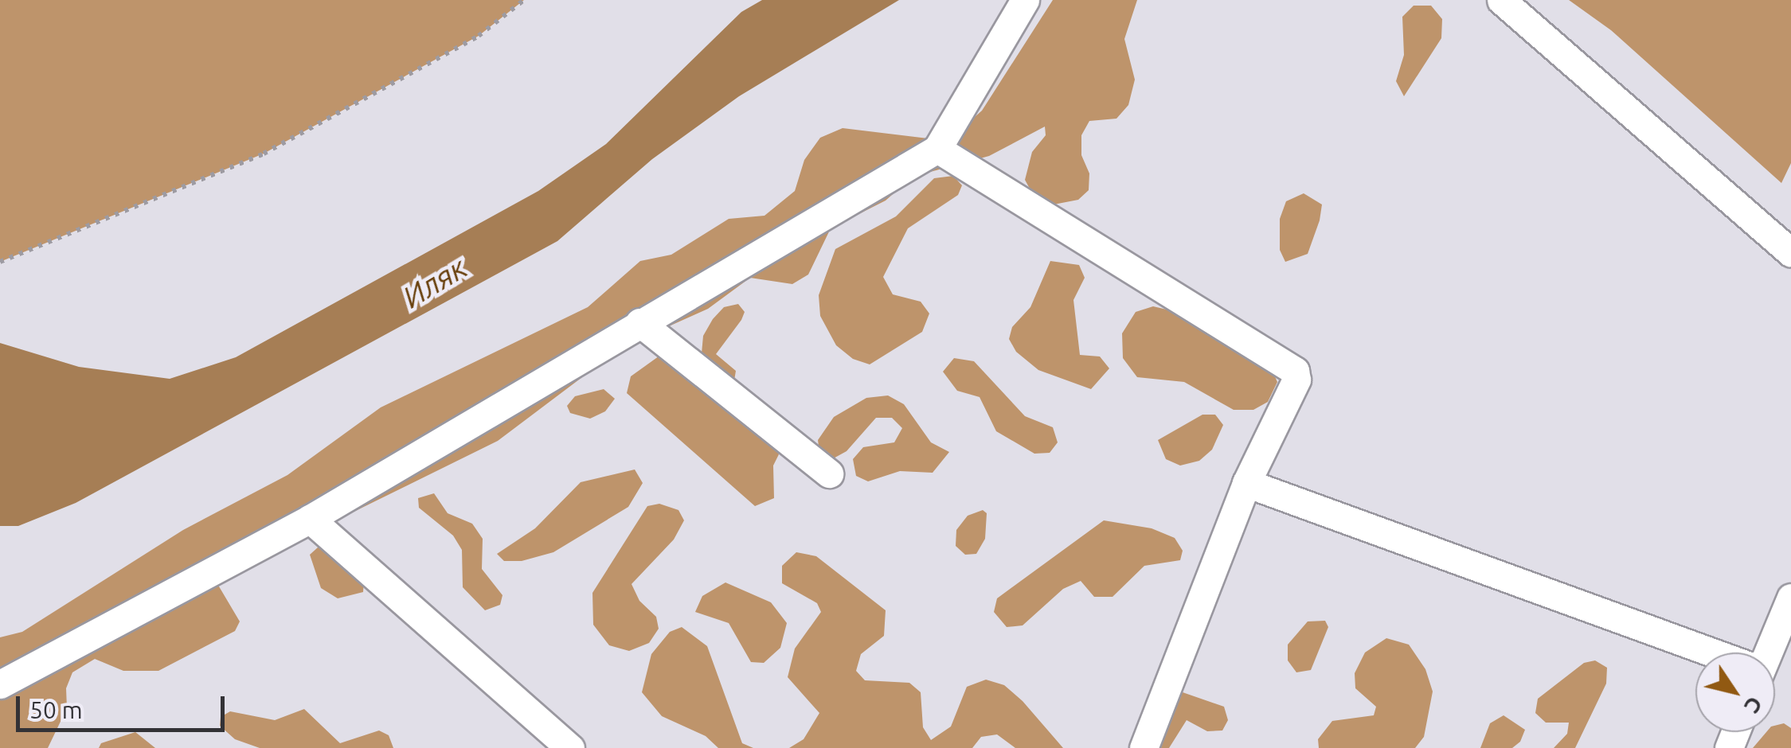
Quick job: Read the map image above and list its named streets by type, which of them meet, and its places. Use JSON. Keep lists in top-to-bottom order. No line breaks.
{"water":["Иляк"],"scale_bar":"50 m","north":"bottom right"}
